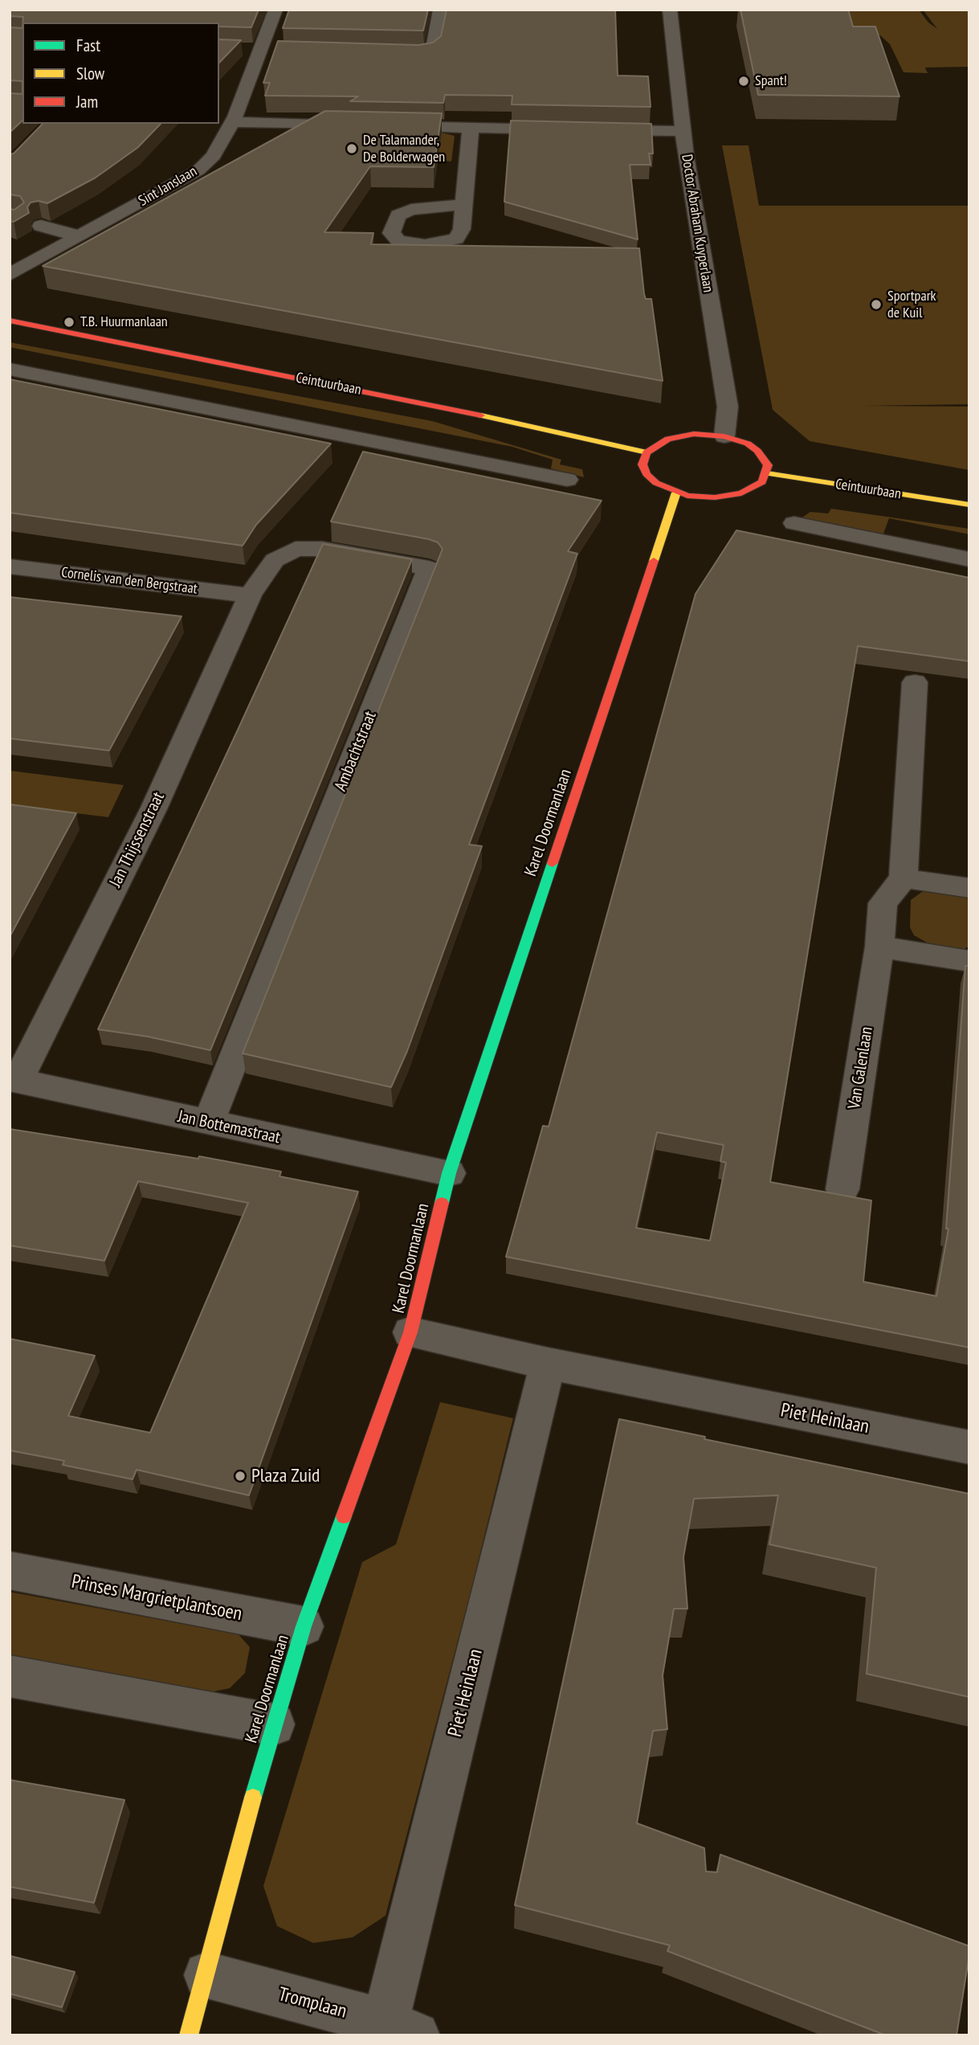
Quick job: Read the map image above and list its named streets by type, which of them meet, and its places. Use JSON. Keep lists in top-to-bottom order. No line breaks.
{"streets":{"street":["Sint Janslaan","Doctor Abraham Kuyperlaan","Ceintuurbaan","Cornelis van den Bergstraat","Ambachtstraat","Karel Doormanlaan","Jan Thijssenstraat","Van Galenlaan","Jan Bottemastraat","Piet Heinlaan","Prinses Margrietplantsoen","Tromplaan"]},"crossings":[["Cornelis van den Bergstraat","Ambachtstraat"],["Cornelis van den Bergstraat","Jan Thijssenstraat"],["Ambachtstraat","Jan Thijssenstraat"],["Ambachtstraat","Jan Bottemastraat"],["Karel Doormanlaan","Jan Bottemastraat"],["Karel Doormanlaan","Piet Heinlaan"],["Karel Doormanlaan","Prinses Margrietplantsoen"],["Karel Doormanlaan","Tromplaan"],["Jan Thijssenstraat","Jan Bottemastraat"],["Piet Heinlaan","Tromplaan"]],"places":["Spant!","De Talamander, De Bolderwagen","Sportpark de Kuil","T.B. Huurmanlaan","Plaza Zuid"],"legend":["Fast","Slow","Jam"]}
